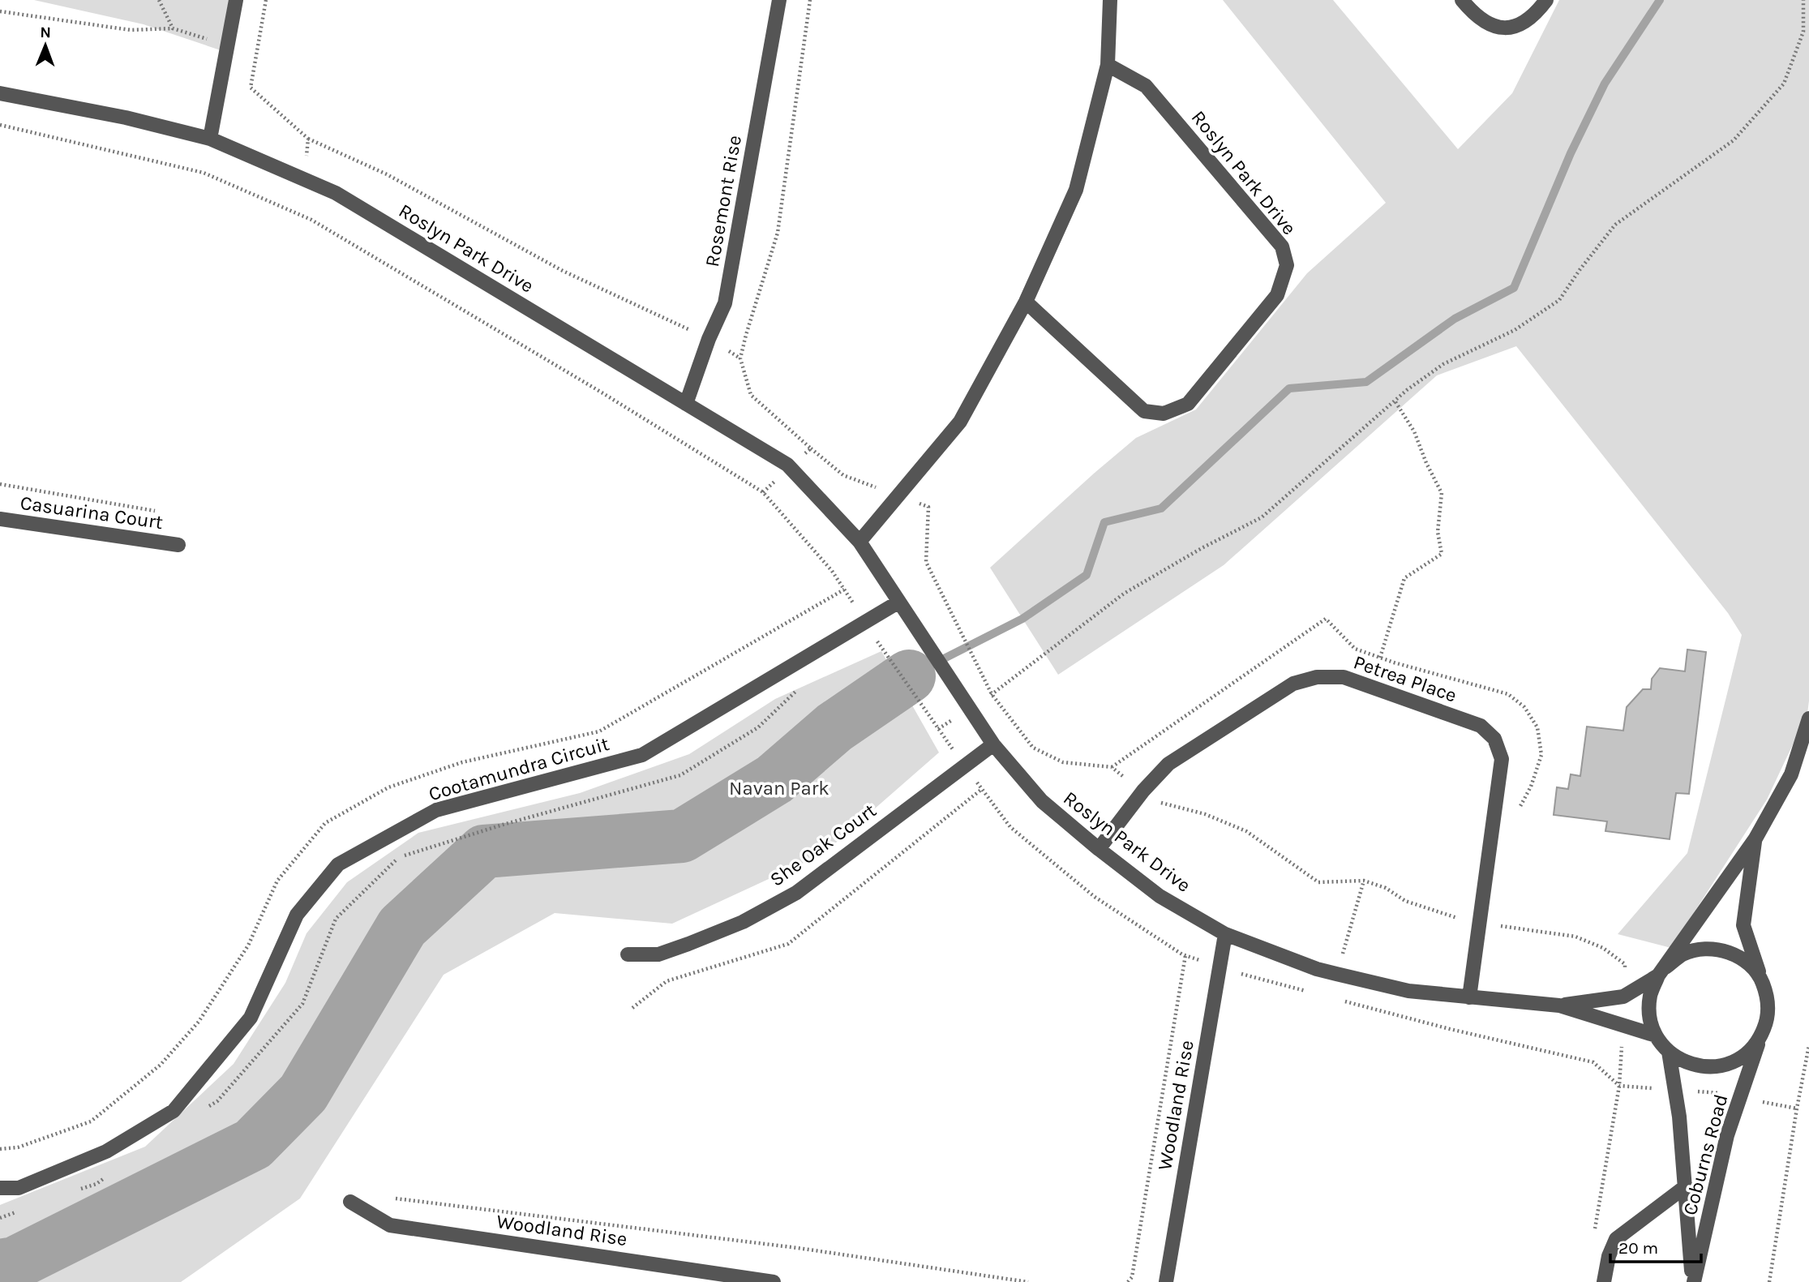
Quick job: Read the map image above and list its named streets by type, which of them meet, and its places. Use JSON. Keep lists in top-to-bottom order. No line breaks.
{"streets":{"street":["Roslyn Park Drive","Rosemont Rise","Casuarina Court","Petrea Place","Cootamundra Circuit","She Oak Court","Woodland Rise","Coburns Road"]},"crossings":[["Roslyn Park Drive","Rosemont Rise"],["Roslyn Park Drive","Petrea Place"],["Roslyn Park Drive","Cootamundra Circuit"],["Roslyn Park Drive","She Oak Court"],["Roslyn Park Drive","Woodland Rise"],["Roslyn Park Drive","Coburns Road"]],"parks":["Navan Park"],"scale_bar":"20 m","north":"top"}
